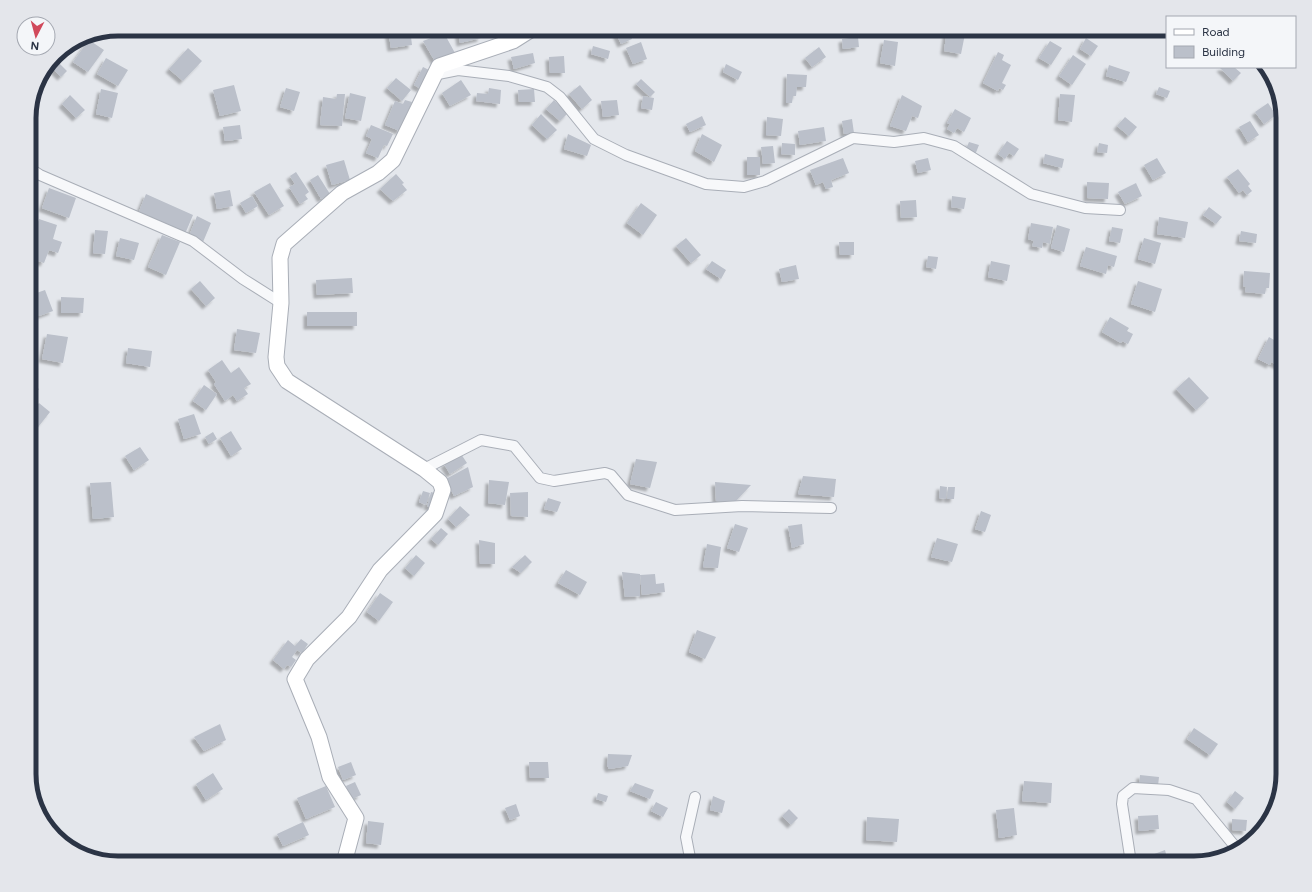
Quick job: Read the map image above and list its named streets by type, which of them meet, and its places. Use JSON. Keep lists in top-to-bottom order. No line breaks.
{"legend":["Road","Building"],"north":"bottom"}
